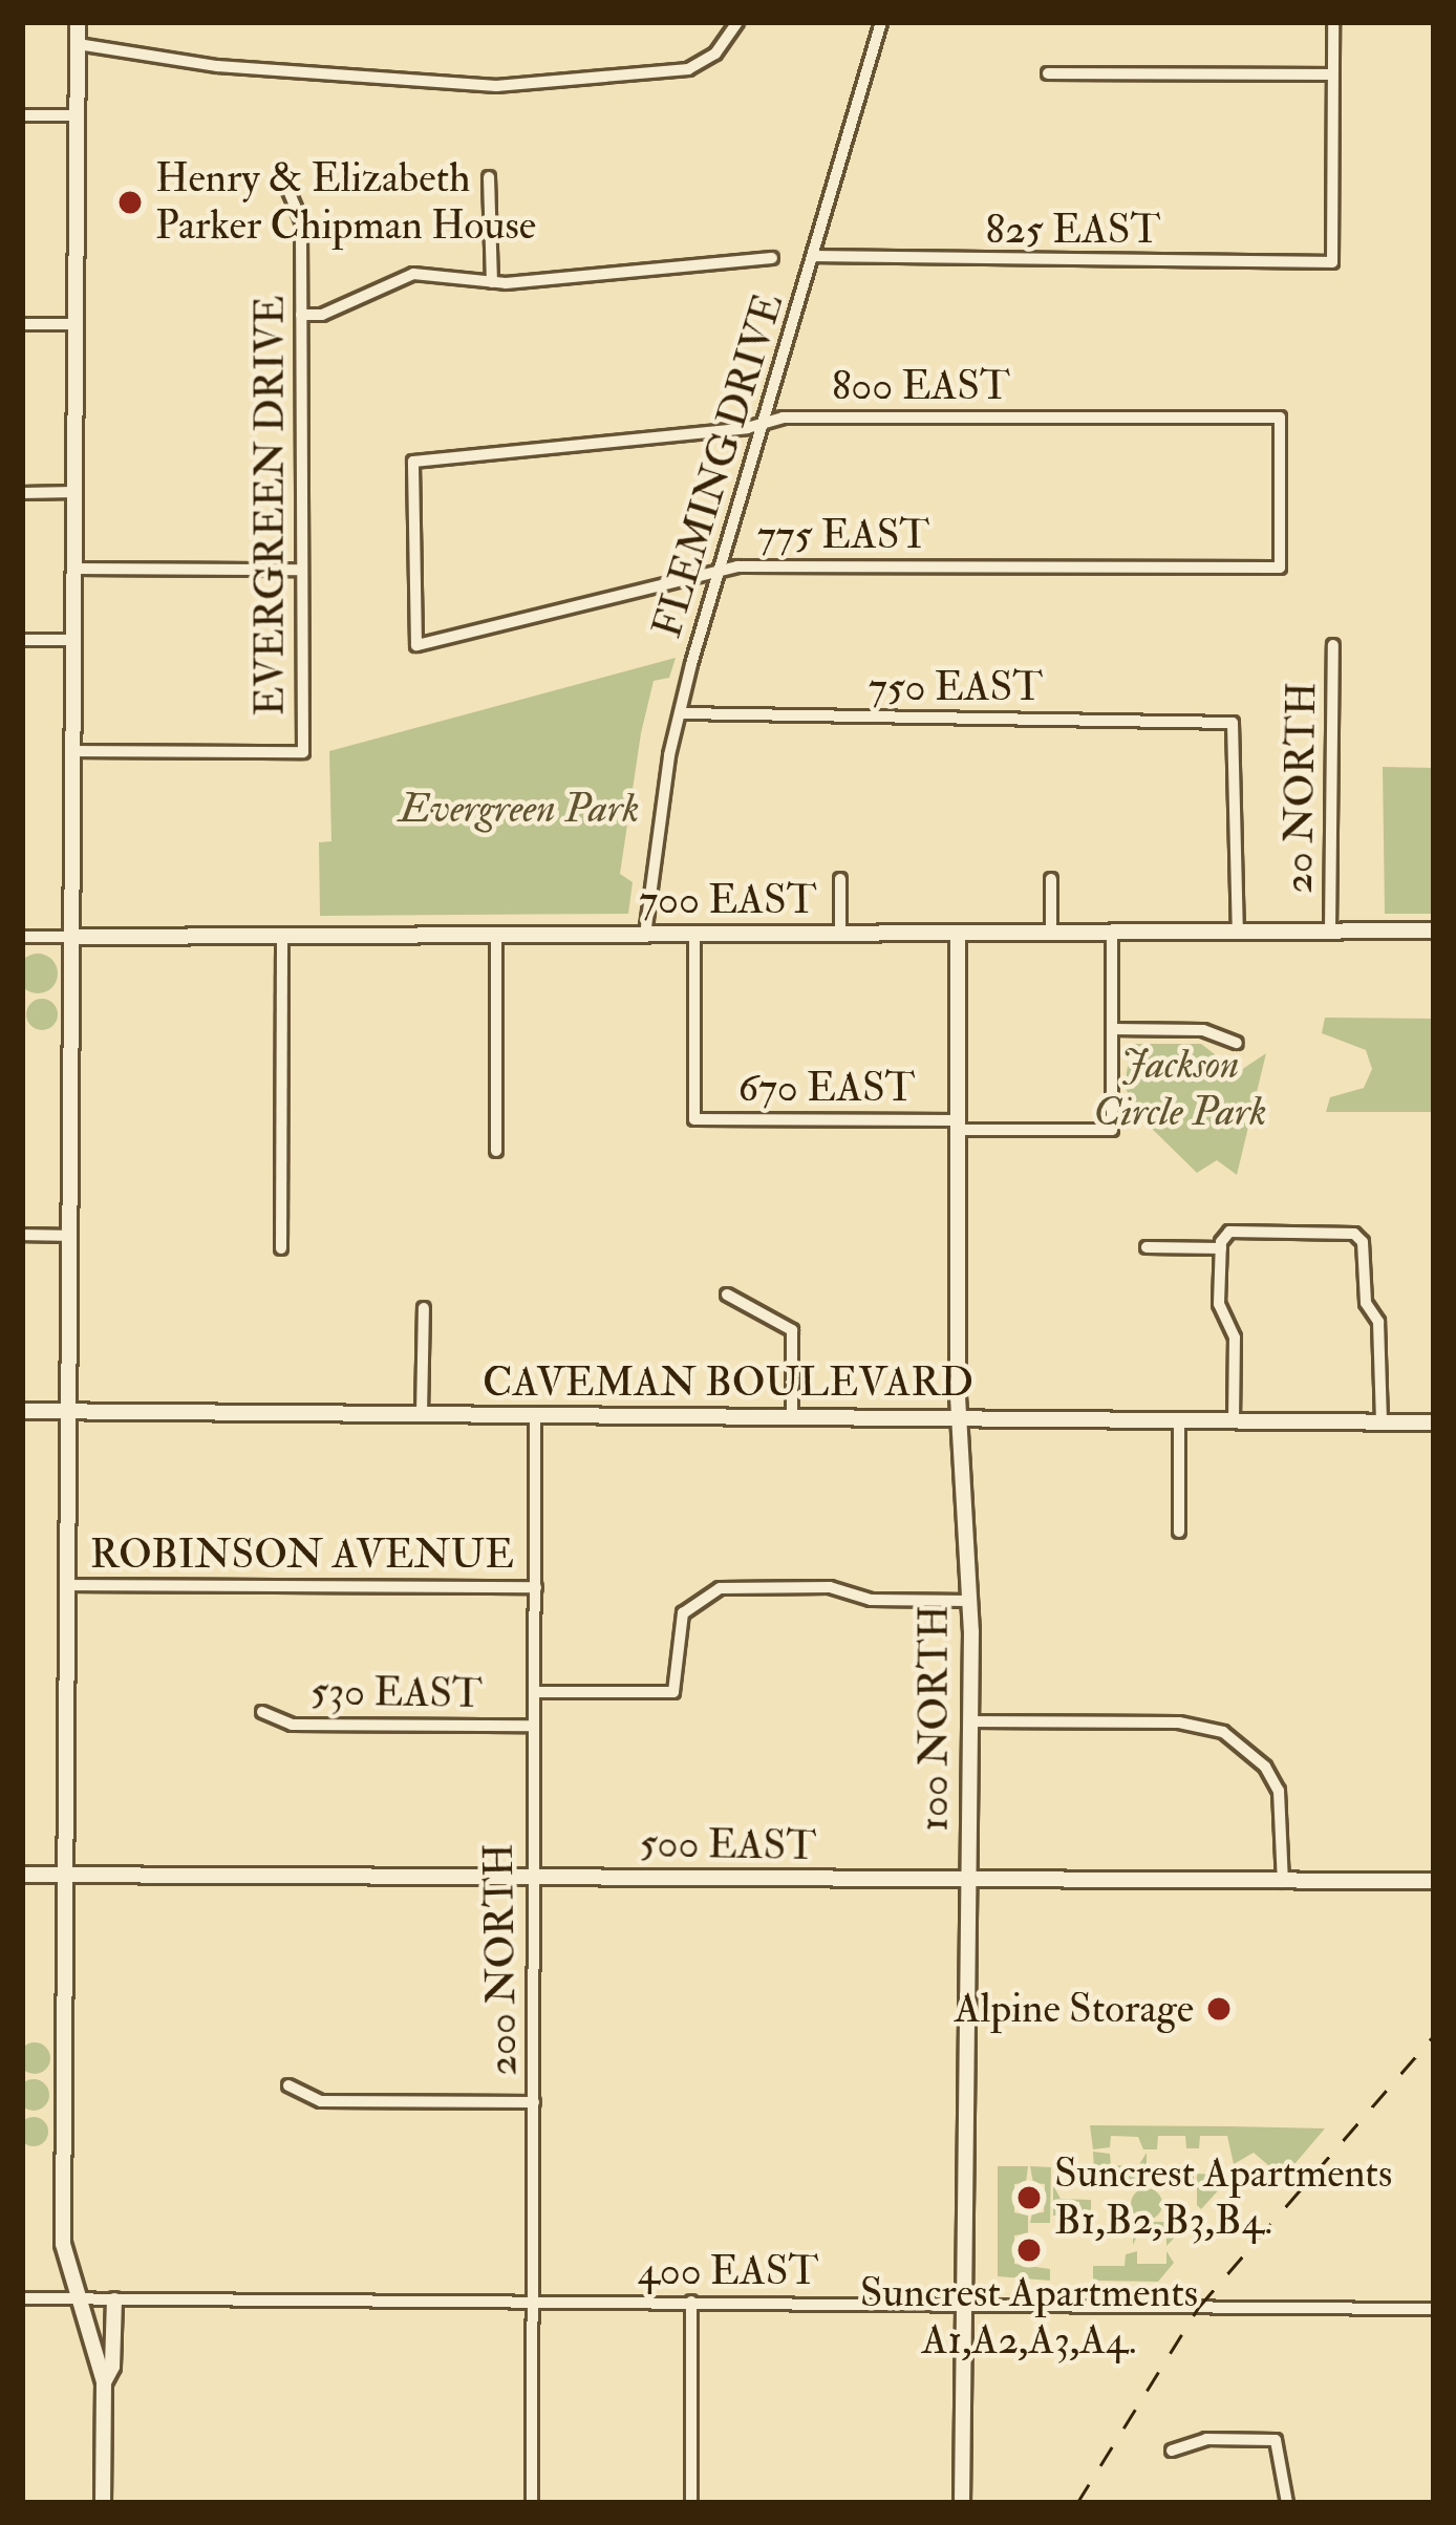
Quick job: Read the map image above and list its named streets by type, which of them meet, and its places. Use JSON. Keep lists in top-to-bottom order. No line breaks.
{"streets":{"street":["825 EAST","800 EAST","FLEMING DRIVE","EVERGREEN DRIVE","775 EAST","750 EAST","20 NORTH","700 EAST","670 EAST","CAVEMAN BOULEVARD","ROBINSON AVENUE","530 EAST","100 NORTH","500 EAST","200 NORTH","400 EAST"]},"crossings":[["825 EAST","FLEMING DRIVE"],["800 EAST","FLEMING DRIVE"],["800 EAST","775 EAST"],["FLEMING DRIVE","775 EAST"],["FLEMING DRIVE","750 EAST"],["FLEMING DRIVE","700 EAST"],["750 EAST","700 EAST"],["20 NORTH","700 EAST"],["700 EAST","670 EAST"],["700 EAST","100 NORTH"],["670 EAST","100 NORTH"],["CAVEMAN BOULEVARD","100 NORTH"],["CAVEMAN BOULEVARD","200 NORTH"],["ROBINSON AVENUE","200 NORTH"],["530 EAST","100 NORTH"],["530 EAST","200 NORTH"],["100 NORTH","500 EAST"],["100 NORTH","400 EAST"],["500 EAST","200 NORTH"],["200 NORTH","400 EAST"]],"parks":["Evergreen Park","Jackson Circle Park"],"places":["Henry & Elizabeth Parker Chipman House","Alpine Storage","Suncrest Apartments B1,B2,B3,B4.","Suncrest Apartments A1,A2,A3,A4."]}
